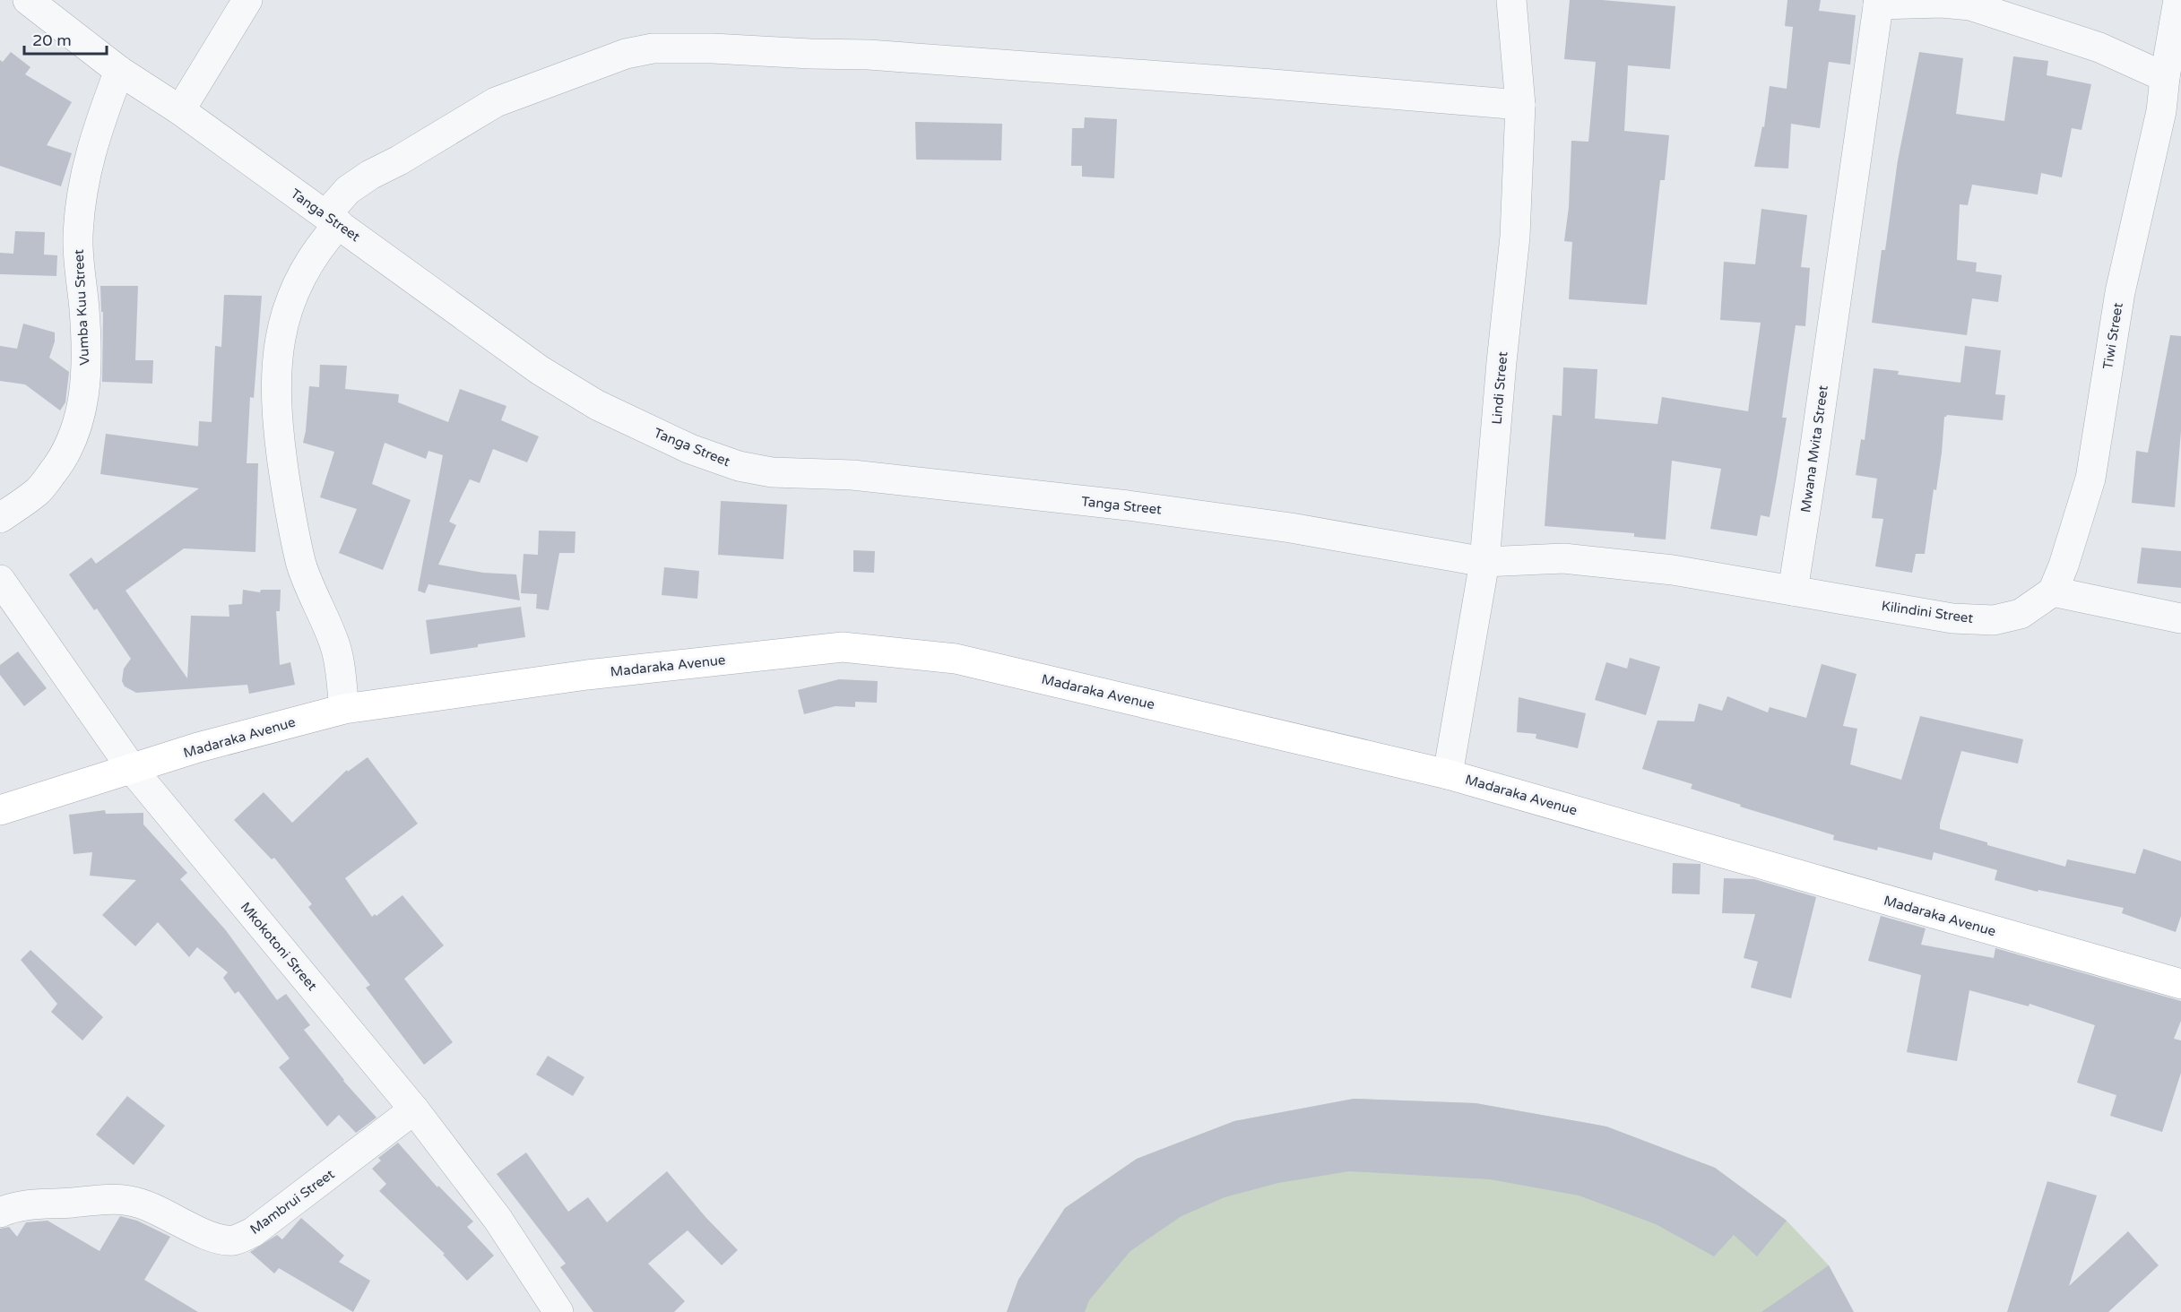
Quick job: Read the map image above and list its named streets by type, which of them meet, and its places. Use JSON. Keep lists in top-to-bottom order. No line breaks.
{"streets":{"main road":["Madaraka Avenue"],"street":["Tanga Street","Vumba Kuu Street","Tiwi Street","Lindi Street","Mwana Mvita Street","Kilindini Street","Mkokotoni Street","Mambrui Street"]},"crossings":[["Tanga Street","Vumba Kuu Street"],["Tanga Street","Lindi Street"],["Tiwi Street","Kilindini Street"],["Lindi Street","Madaraka Avenue"],["Mwana Mvita Street","Kilindini Street"],["Madaraka Avenue","Mkokotoni Street"],["Mkokotoni Street","Mambrui Street"]],"scale_bar":"20 m"}
